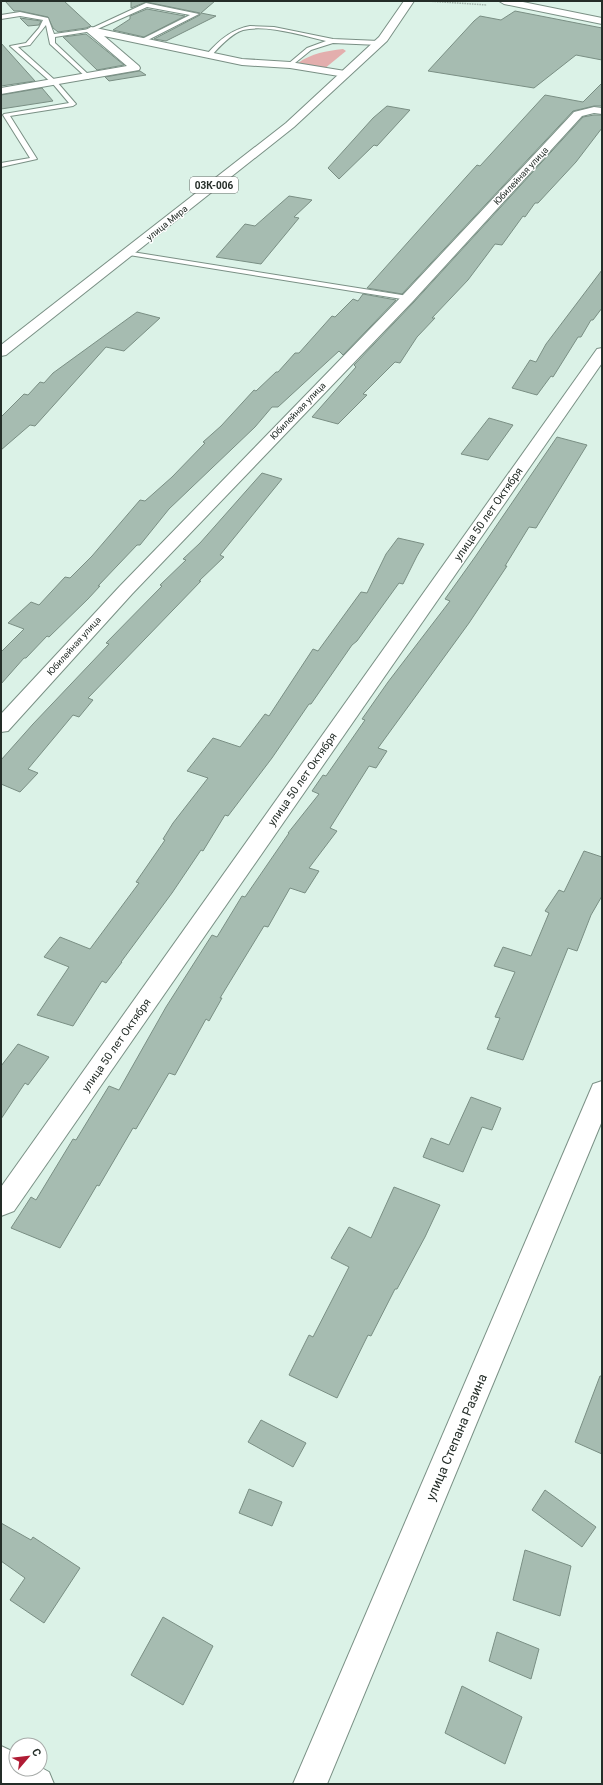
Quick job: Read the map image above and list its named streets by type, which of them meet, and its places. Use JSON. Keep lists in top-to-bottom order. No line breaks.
{"streets":{"street":["Юбилейная улица","03К-006","улица Мира","улица 50 лет Октября","улица Степана Разина"]},"north":"top right"}
